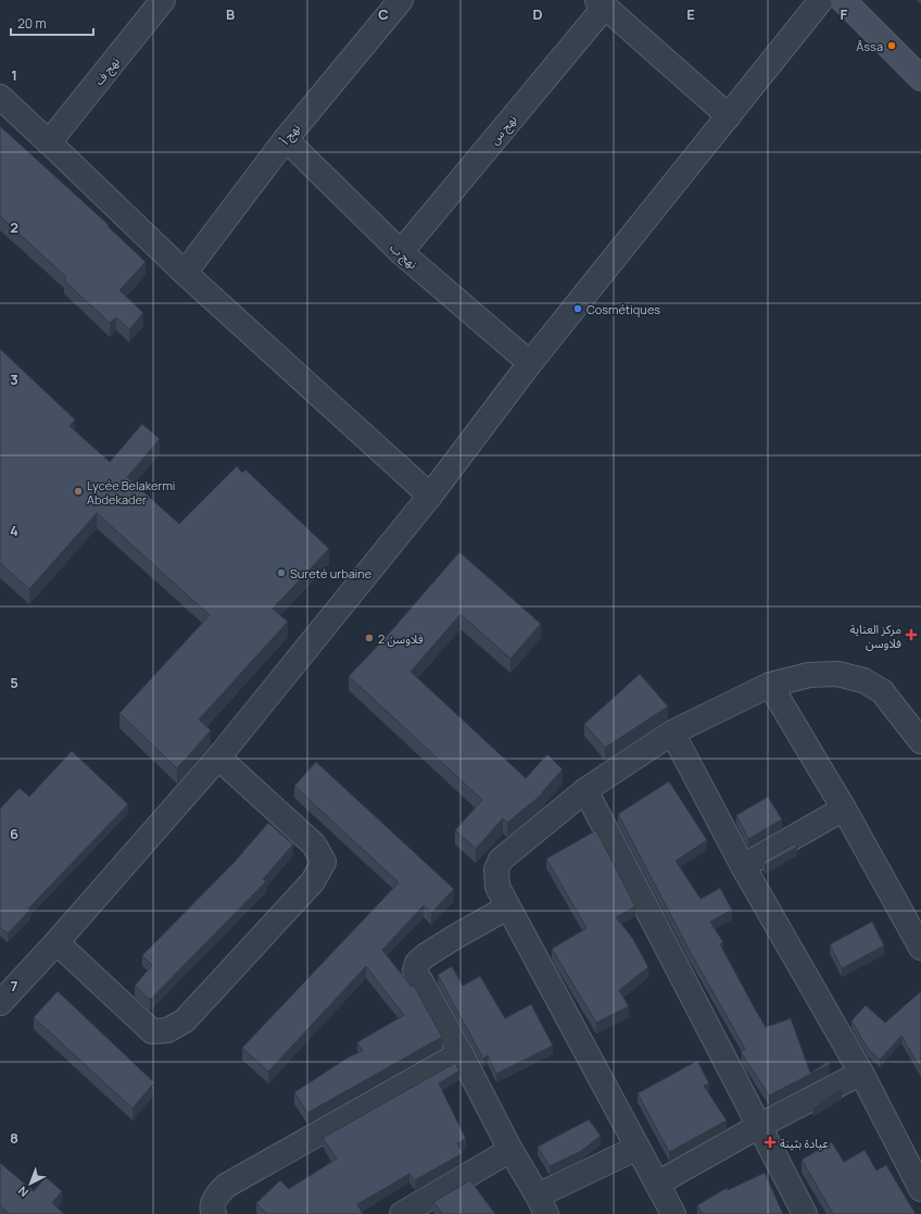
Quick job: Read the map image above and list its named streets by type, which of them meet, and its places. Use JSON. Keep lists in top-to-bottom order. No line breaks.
{"streets":{"street":["نهج ف","نهج س","نهج أ","نهج ب"]},"crossings":[["نهج س","نهج ب"],["نهج أ","نهج ب"]],"places":{"other":["Âssa","Cosmétiques","Lycée Belakermi Abdekader","Sureté urbaine","فلاوسن 2"],"health":["مركز العناية فلاوسن","عيادة بثينة"]},"scale_bar":"20 m","north":"bottom left","grid":{"columns":["B","C","D","E","F"],"rows":["1","2","3","4","5","6","7","8"]}}
